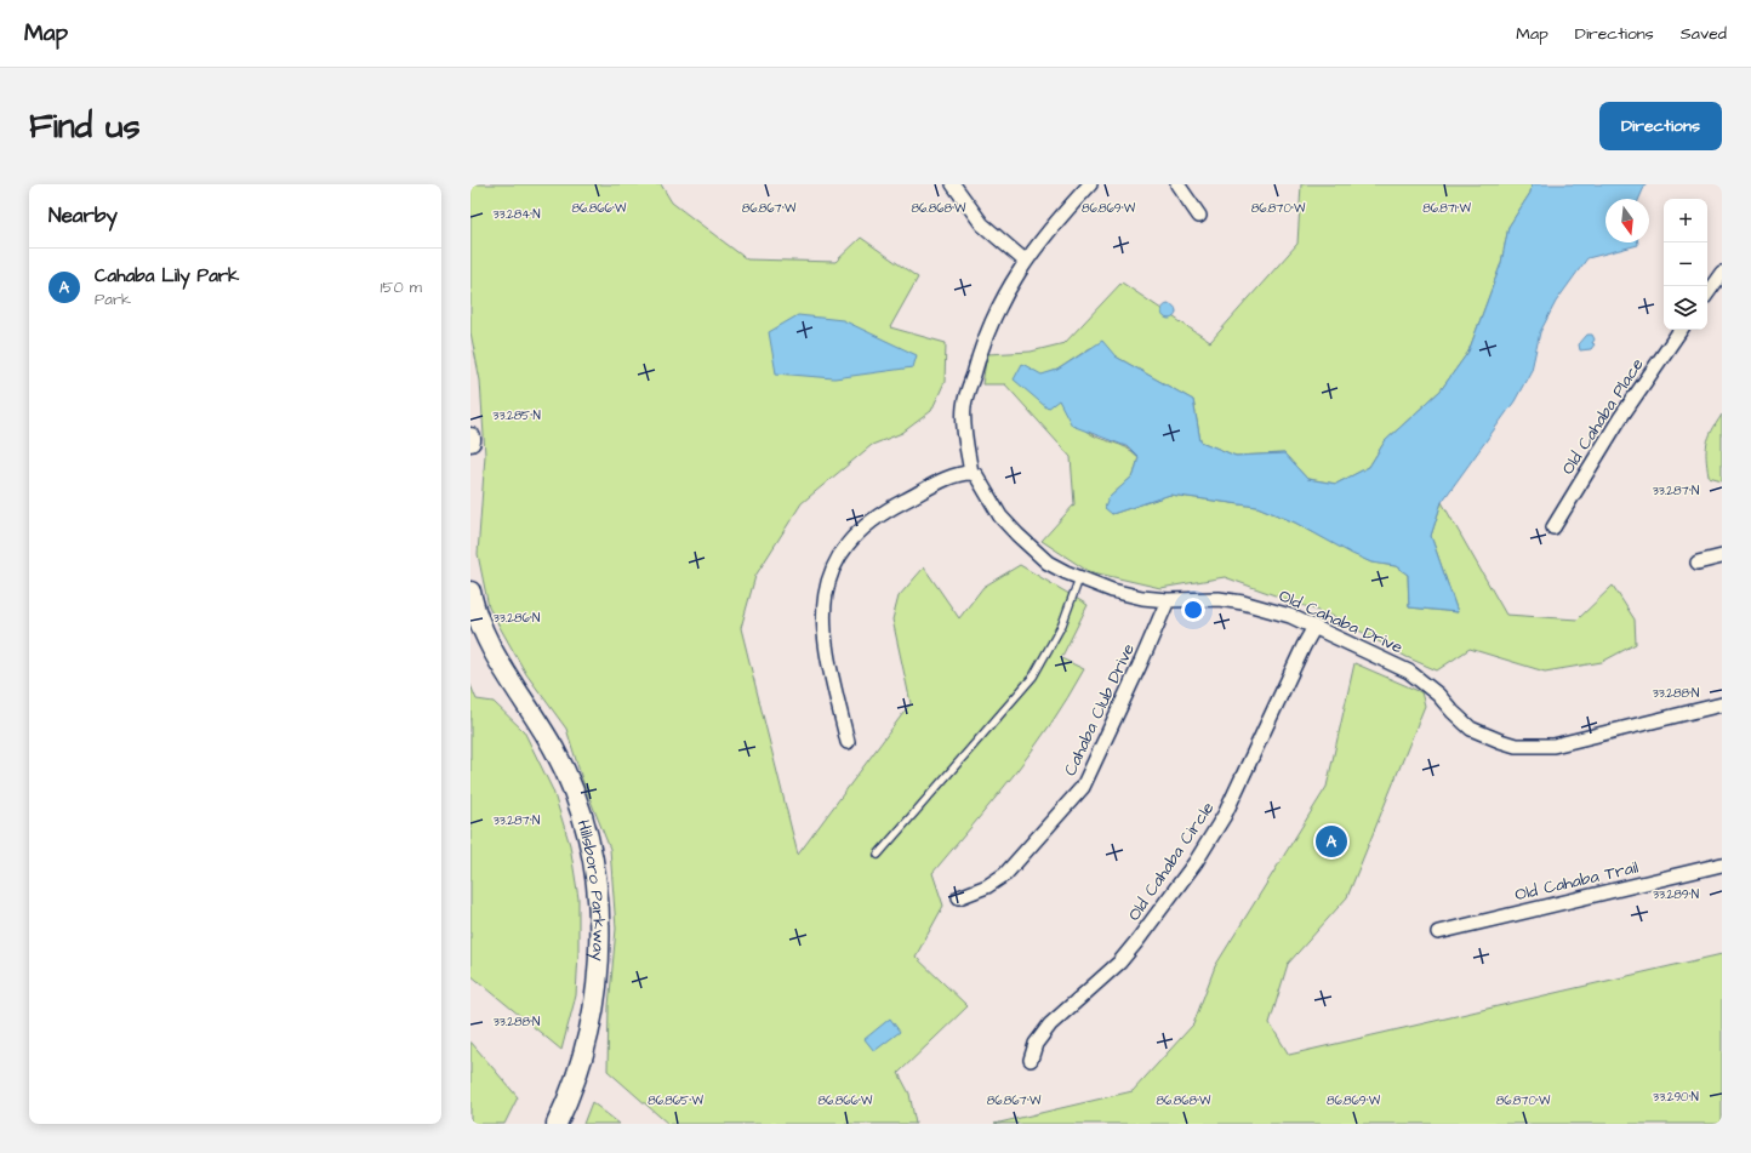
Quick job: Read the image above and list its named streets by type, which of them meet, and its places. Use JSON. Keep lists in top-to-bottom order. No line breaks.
{"streets":{"street":["Old Cahaba Place","Old Cahaba Drive","Cahaba Club Drive","Old Cahaba Circle","Old Cahaba Trail","Hillsboro Parkway"]},"crossings":[["Old Cahaba Drive","Cahaba Club Drive"],["Old Cahaba Drive","Old Cahaba Circle"]],"north":"bottom","page":{"header":"Map","nav":["Map","Directions","Saved"],"buttons":"Directions","title":"Find us","heading":"Nearby","map_buttons":["+","−"],"list":[{"mark":"A","name":"Cahaba Lily Park","note":"Park","value":"150 m"}],"pins":"A"},"coordinates":["86.866°W","86.867°W","86.868°W","86.869°W","86.870°W","86.871°W","33.284°N","33.285°N","33.287°N","33.286°N","33.288°N","33.289°N","33.290°N","86.865°W"]}
